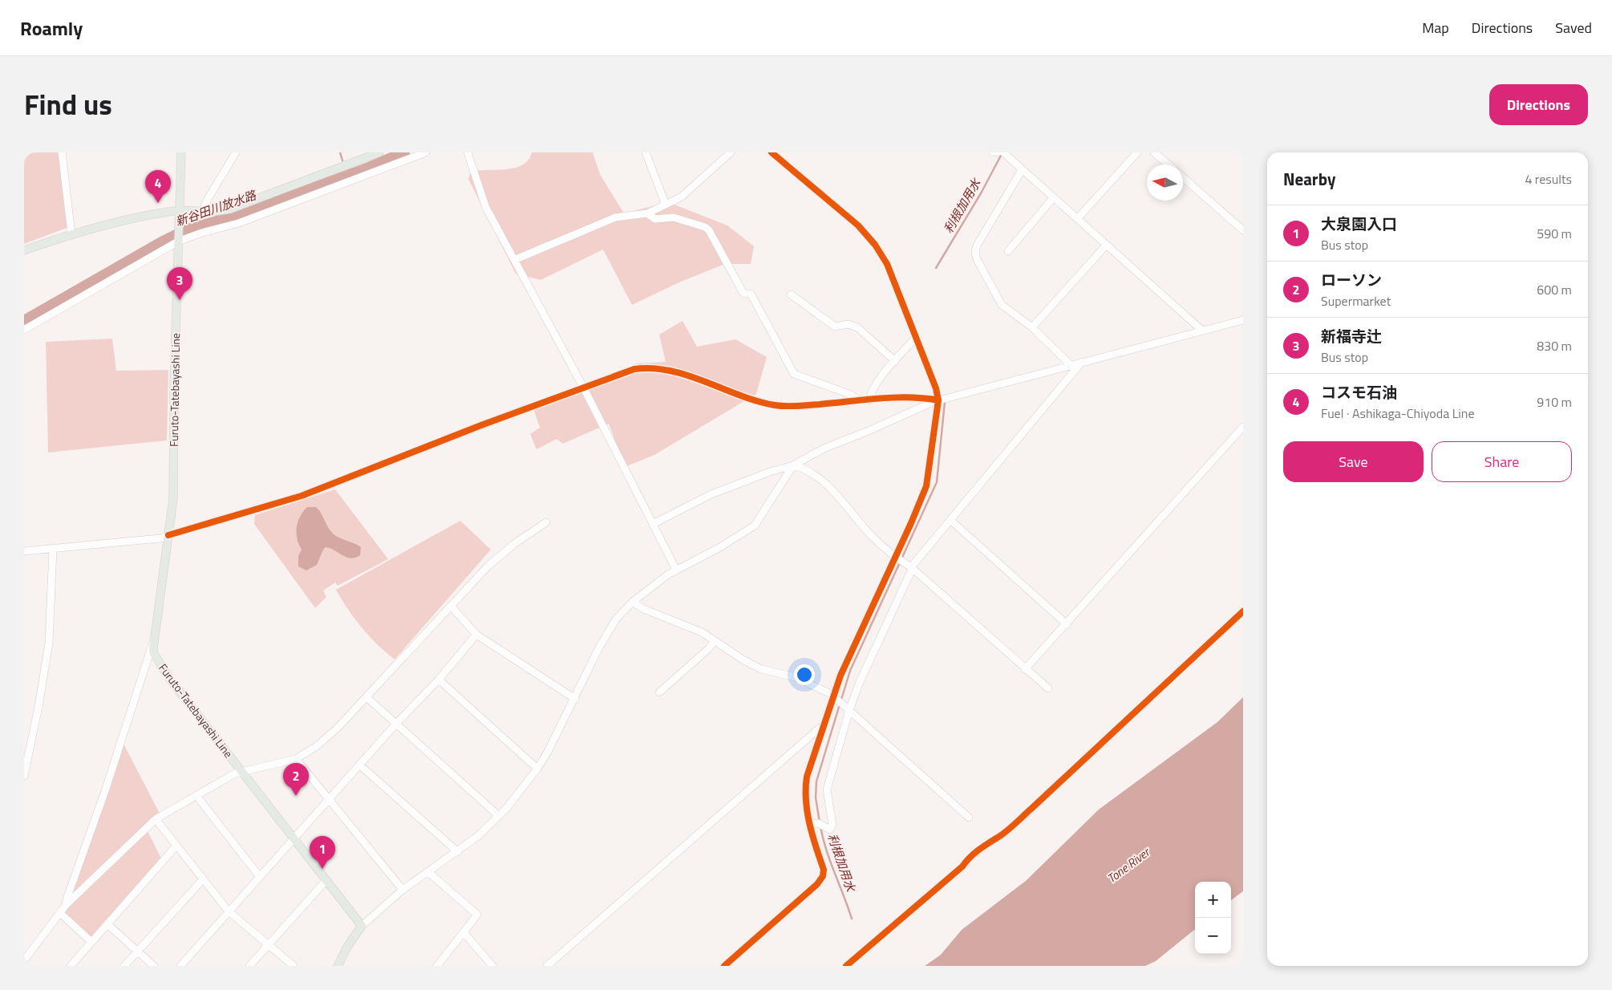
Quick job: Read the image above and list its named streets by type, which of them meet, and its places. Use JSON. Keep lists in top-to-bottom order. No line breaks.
{"streets":{"main road":["Furuto-Tatebayashi Line"]},"water":["利根加用水","新谷田川放水路","Tone River"],"north":"left","page":{"header":"Roamly","nav":["Map","Directions","Saved"],"title":"Find us","buttons":["Directions",["Save","Share"]],"heading":["Nearby","4 results"],"pins":["4","3","2","1"],"list":[{"mark":"1","name":"大泉園入口","note":"Bus stop","value":"590 m"},{"mark":"2","name":"ローソン","note":"Supermarket","value":"600 m"},{"mark":"3","name":"新福寺辻","note":"Bus stop","value":"830 m"},{"mark":"4","name":"コスモ石油","note":"Fuel · Ashikaga-Chiyoda Line","value":"910 m"}],"map_buttons":["+","−"]}}
